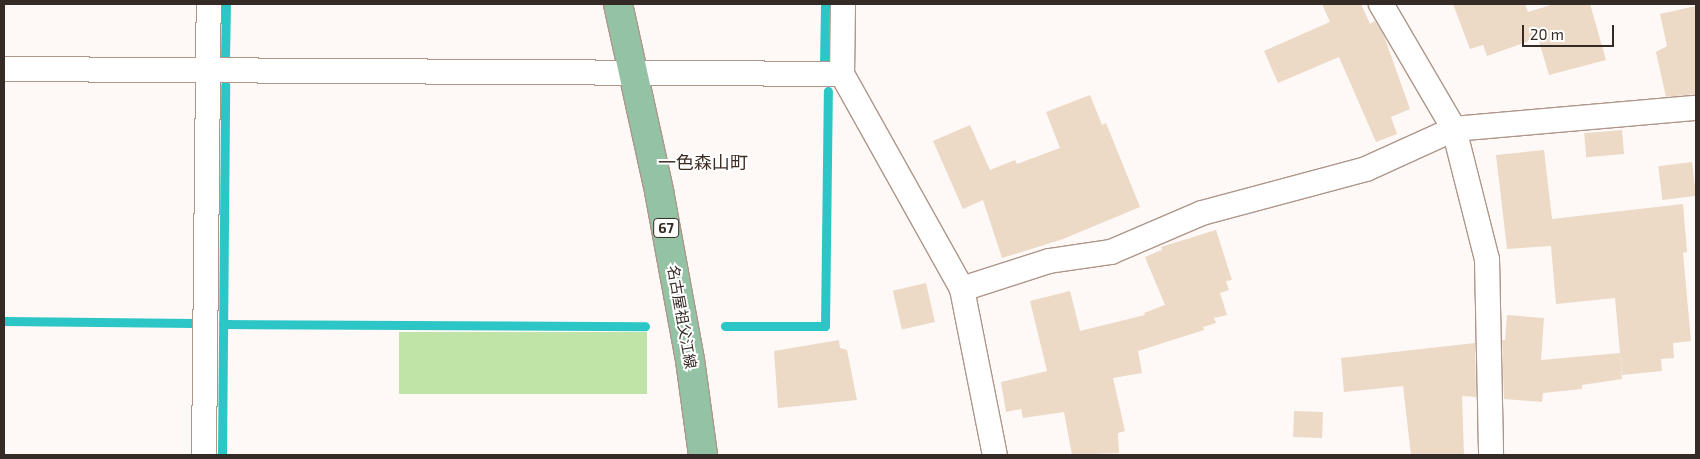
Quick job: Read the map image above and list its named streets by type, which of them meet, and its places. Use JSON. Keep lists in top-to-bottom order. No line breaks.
{"streets":{"main road":["67","名古屋祖父江線"]},"districts":["一色森山町"],"scale_bar":"20 m"}
